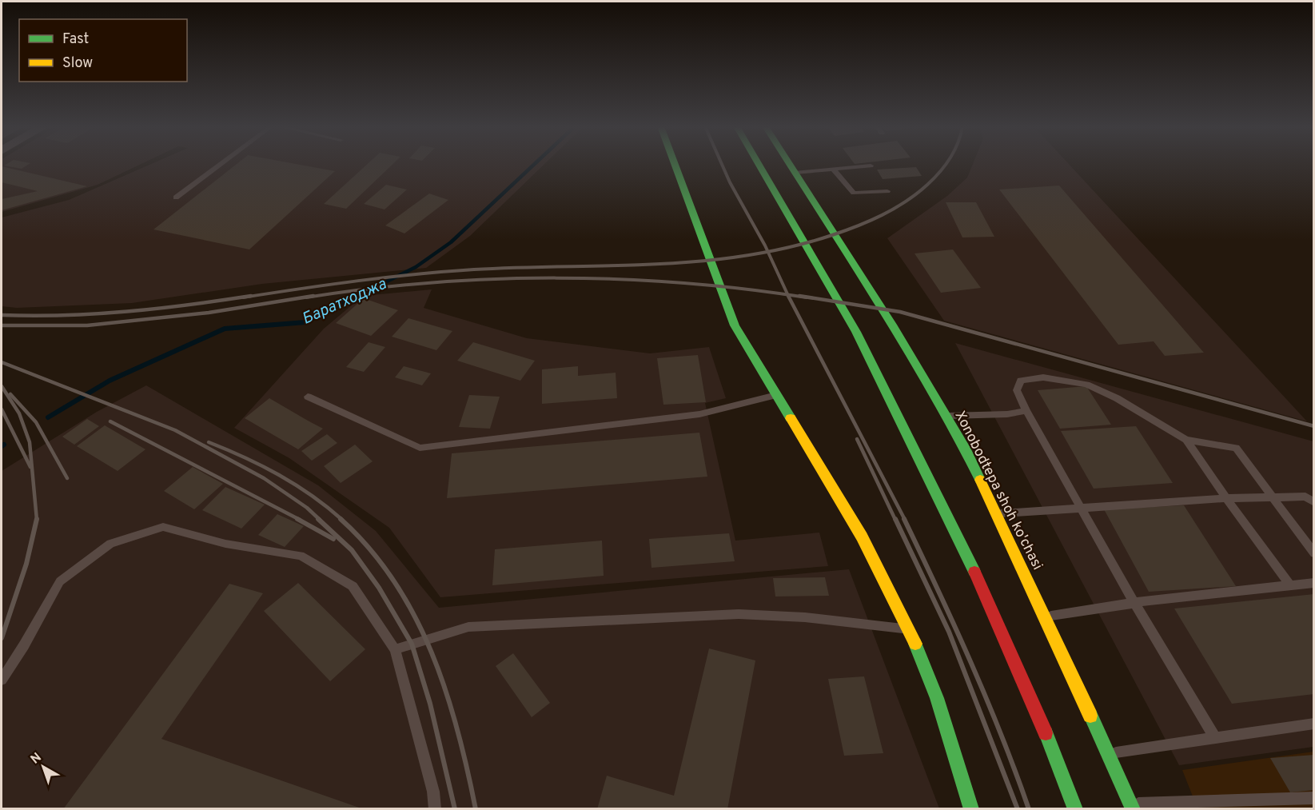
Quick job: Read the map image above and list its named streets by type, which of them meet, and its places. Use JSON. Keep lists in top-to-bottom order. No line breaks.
{"streets":{"main road":["Xonobodtepa shoh ko'chasi"]},"water":["Баратходжа"],"legend":["Fast","Slow"],"north":"top left"}
